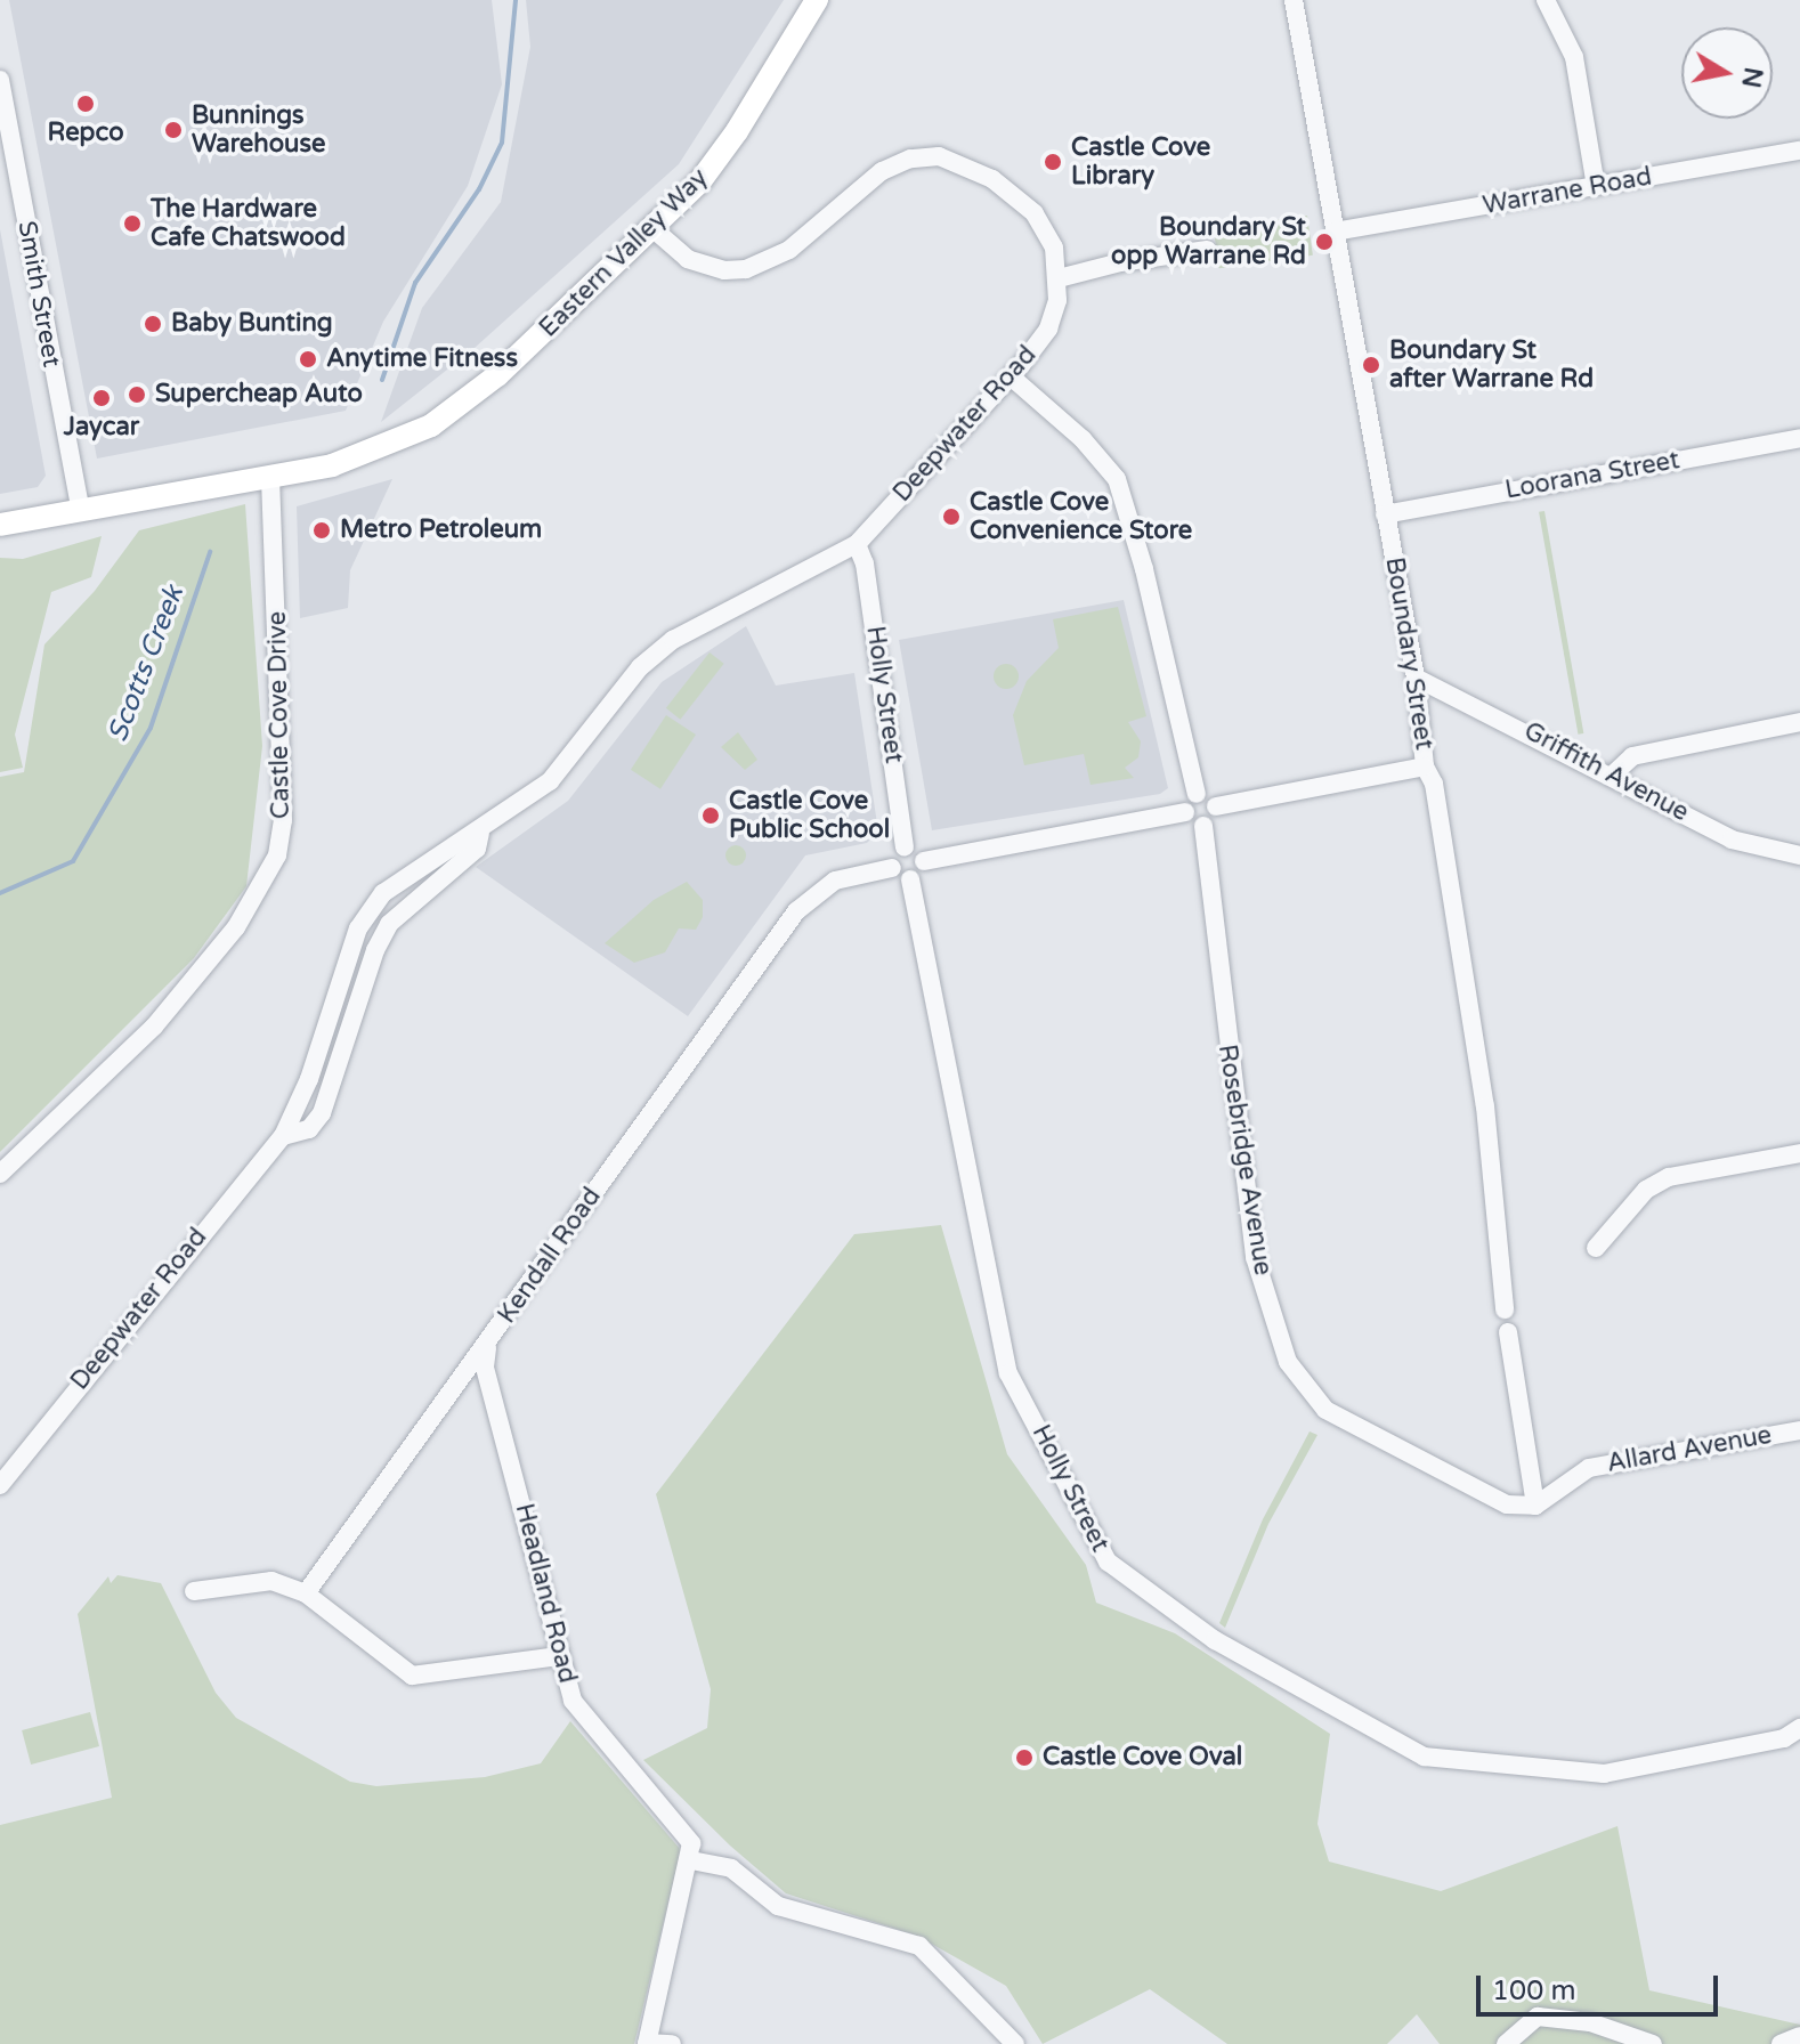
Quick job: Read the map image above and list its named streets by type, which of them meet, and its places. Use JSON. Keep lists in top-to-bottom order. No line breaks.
{"streets":{"main road":["Eastern Valley Way"],"street":["Warrane Road","Smith Street","Deepwater Road","Loorana Street","Boundary Street","Holly Street","Castle Cove Drive","Griffith Avenue","Rosebridge Avenue","Kendall Road","Allard Avenue","Headland Road"]},"crossings":[["Warrane Road","Boundary Street"],["Eastern Valley Way","Smith Street"],["Eastern Valley Way","Deepwater Road"],["Eastern Valley Way","Castle Cove Drive"],["Deepwater Road","Holly Street"],["Loorana Street","Boundary Street"],["Boundary Street","Griffith Avenue"],["Holly Street","Kendall Road"],["Rosebridge Avenue","Allard Avenue"],["Kendall Road","Headland Road"]],"water":["Scotts Creek"],"places":["Repco","Bunnings Warehouse","Castle Cove Library","The Hardware Cafe Chatswood","Boundary St opp Warrane Rd","Baby Bunting","Anytime Fitness","Boundary St after Warrane Rd","Supercheap Auto","Jaycar","Castle Cove Convenience Store","Metro Petroleum","Castle Cove Public School","Castle Cove Oval"],"scale_bar":"100 m","north":"right"}
